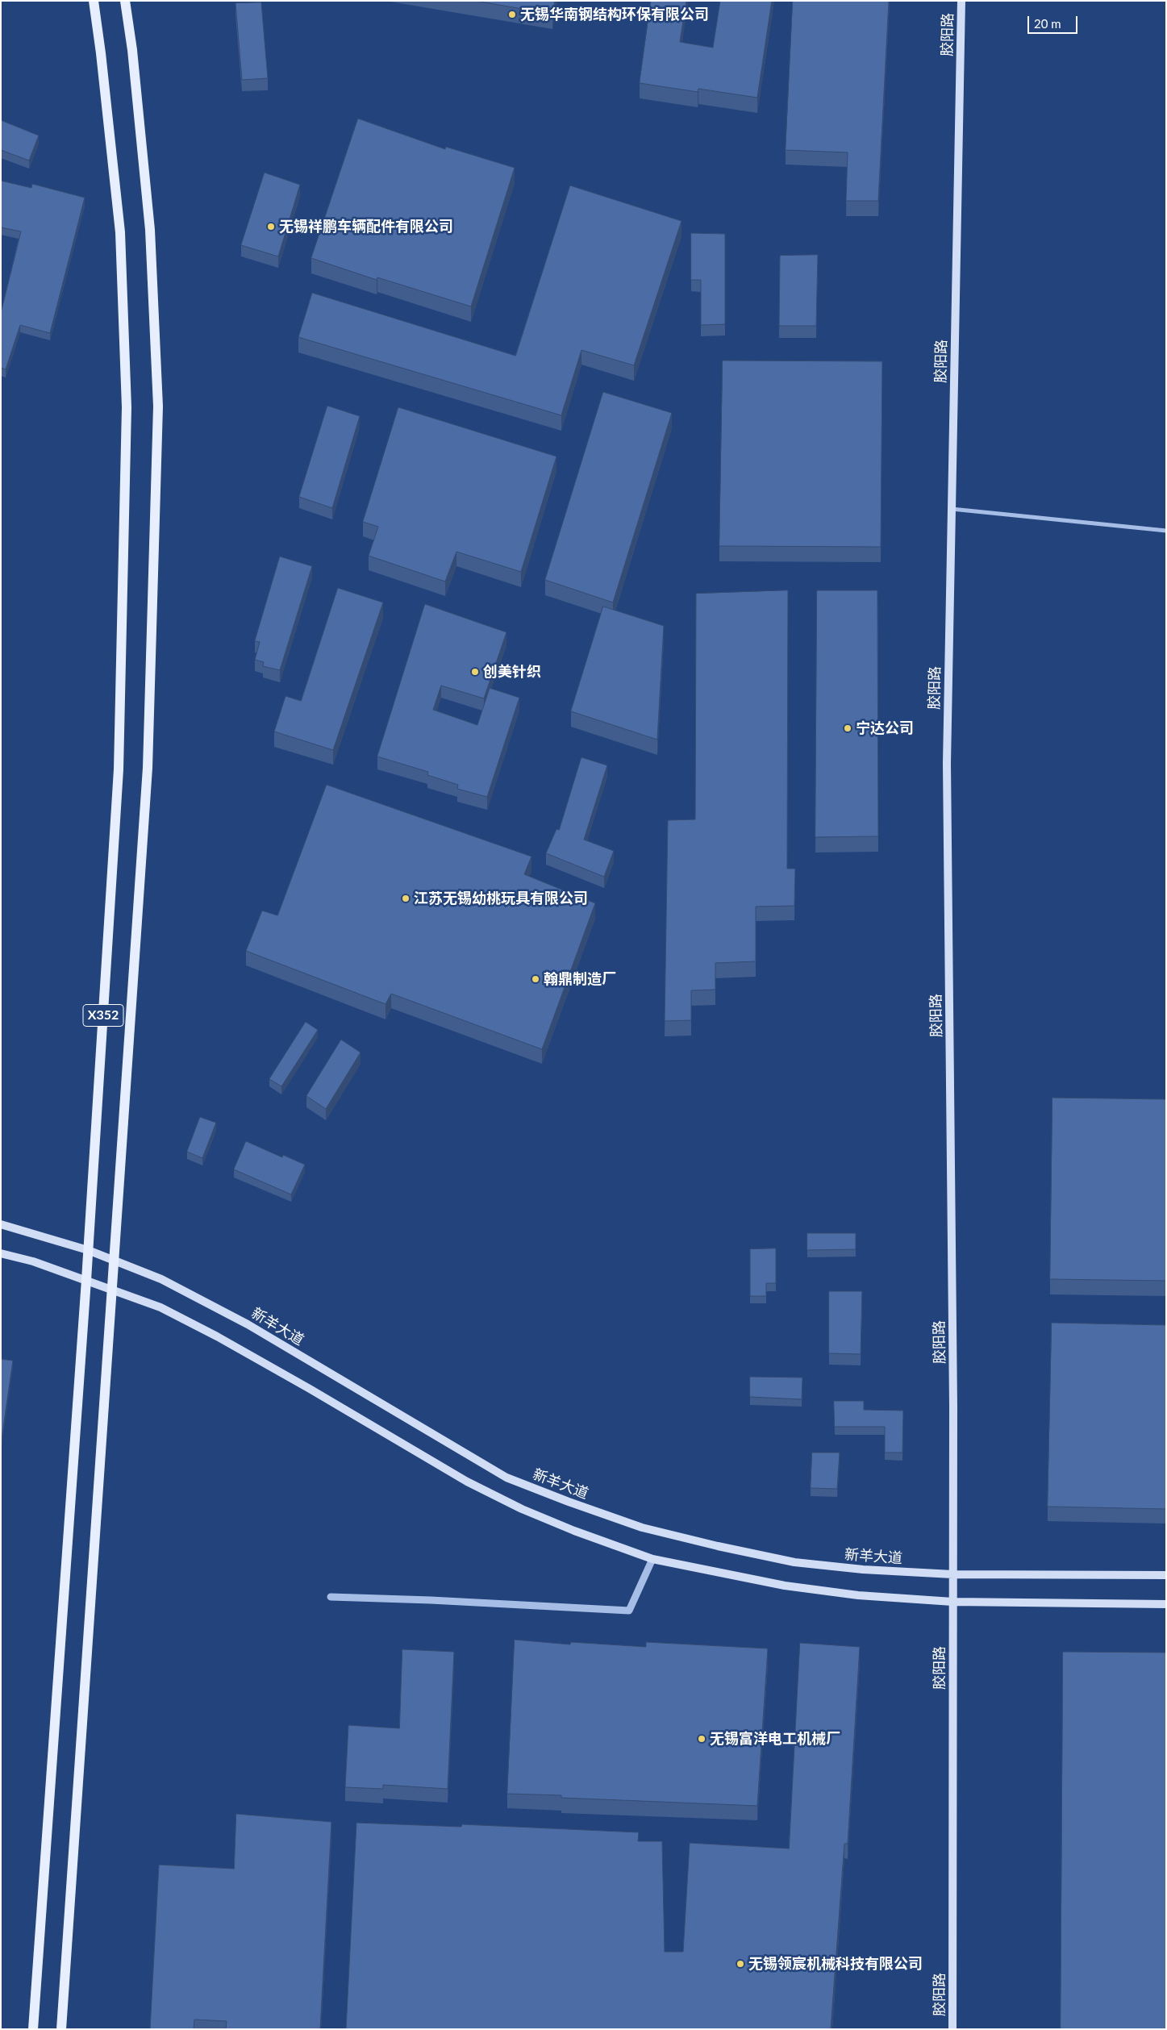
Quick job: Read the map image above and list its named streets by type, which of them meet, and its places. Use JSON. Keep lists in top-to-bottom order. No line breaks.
{"streets":{"main road":["胶阳路","X352","新羊大道"]},"crossings":[["胶阳路","新羊大道"],["X352","新羊大道"]],"places":["无锡华南钢结构环保有限公司","无锡祥鹏车辆配件有限公司","创美针织","宁达公司","江苏无锡幼桃玩具有限公司","翰鼎制造厂","无锡富洋电工机械厂","无锡领宸机械科技有限公司"],"scale_bar":"20 m"}
